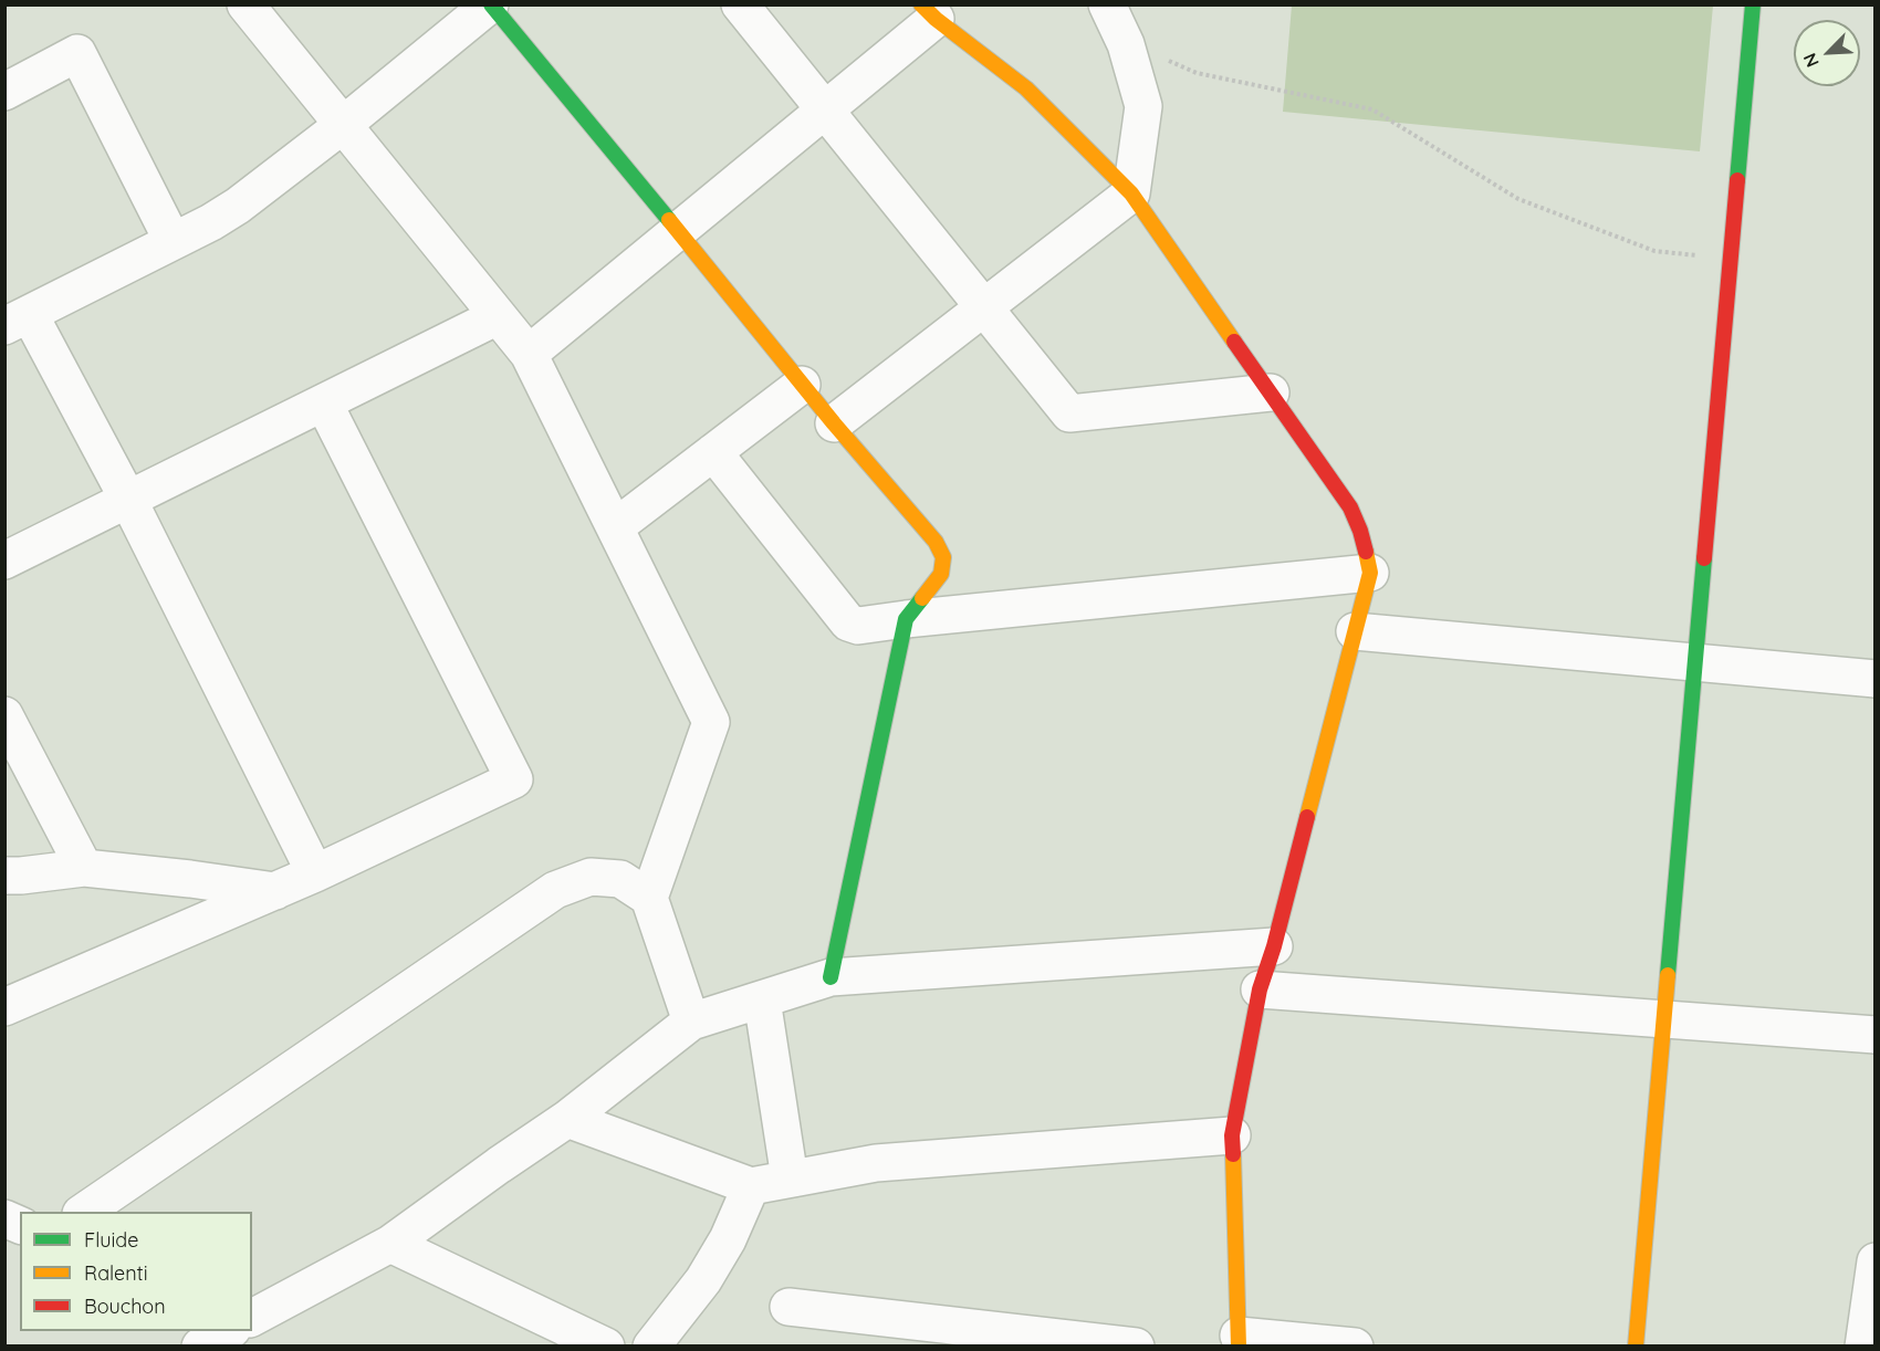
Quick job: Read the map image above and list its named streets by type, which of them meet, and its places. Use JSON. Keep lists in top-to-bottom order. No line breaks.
{"legend":["Fluide","Ralenti","Bouchon"],"north":"bottom left"}
